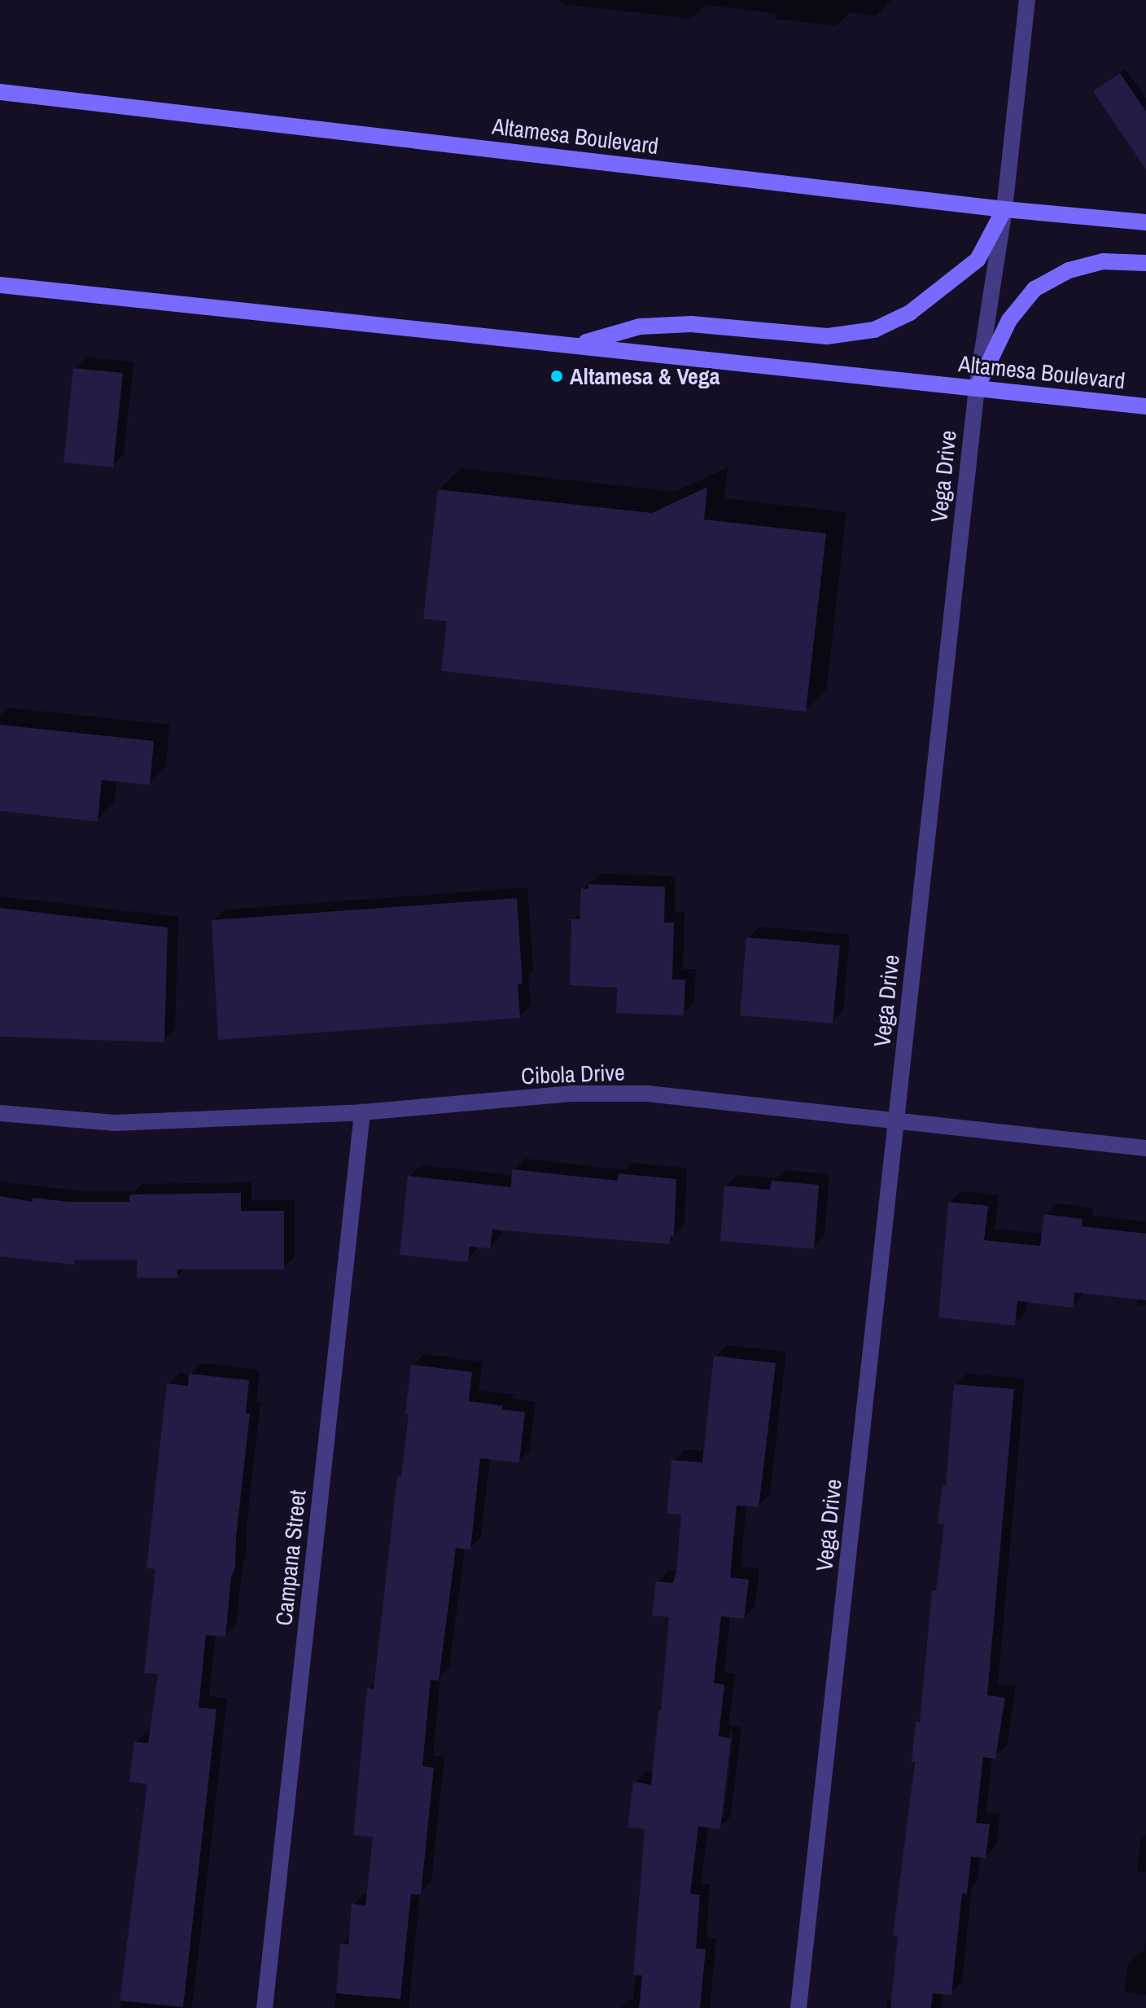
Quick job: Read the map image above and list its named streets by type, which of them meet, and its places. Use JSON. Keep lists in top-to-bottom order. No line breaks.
{"streets":{"main road":["Altamesa Boulevard"],"street":["Vega Drive","Cibola Drive","Campana Street"]},"crossings":[["Altamesa Boulevard","Vega Drive"],["Vega Drive","Cibola Drive"],["Cibola Drive","Campana Street"]],"places":["Altamesa & Vega"]}
